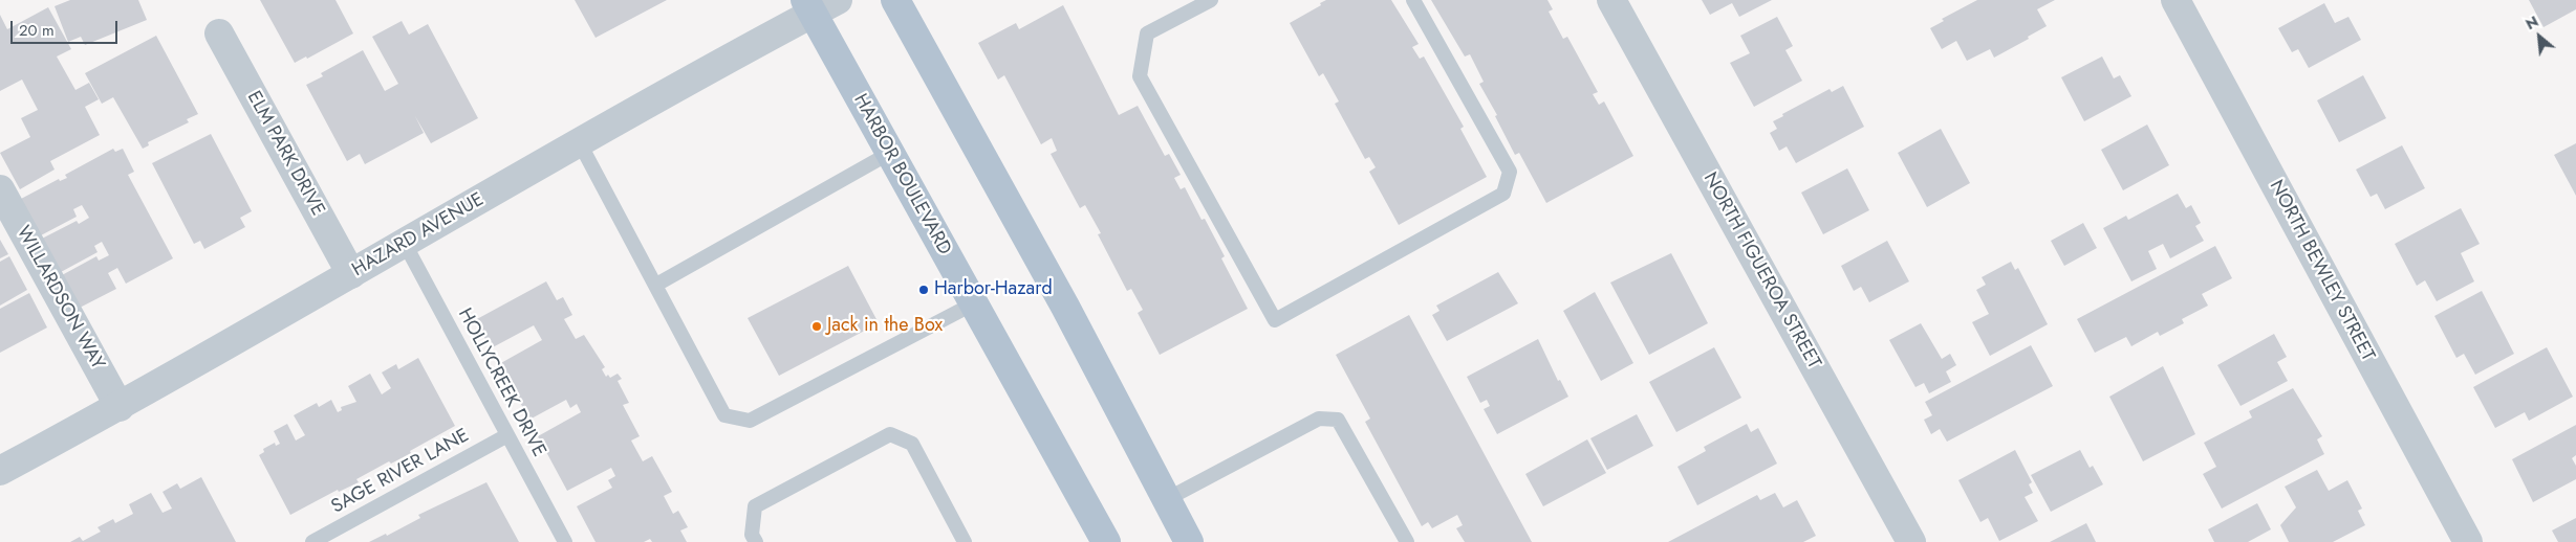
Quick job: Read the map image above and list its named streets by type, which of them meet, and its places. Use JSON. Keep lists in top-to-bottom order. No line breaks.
{"streets":{"main road":["HARBOR BOULEVARD"],"street":["ELM PARK DRIVE","HAZARD AVENUE","NORTH FIGUEROA STREET","NORTH BEWLEY STREET","WILLARDSON WAY"],"lane":["HOLLYCREEK DRIVE","SAGE RIVER LANE"]},"crossings":[["ELM PARK DRIVE","HAZARD AVENUE"],["HARBOR BOULEVARD","HAZARD AVENUE"],["HAZARD AVENUE","WILLARDSON WAY"],["HAZARD AVENUE","HOLLYCREEK DRIVE"],["HOLLYCREEK DRIVE","SAGE RIVER LANE"]],"places":["Harbor-Hazard","Jack in the Box"],"scale_bar":"20 m","north":"top left"}
